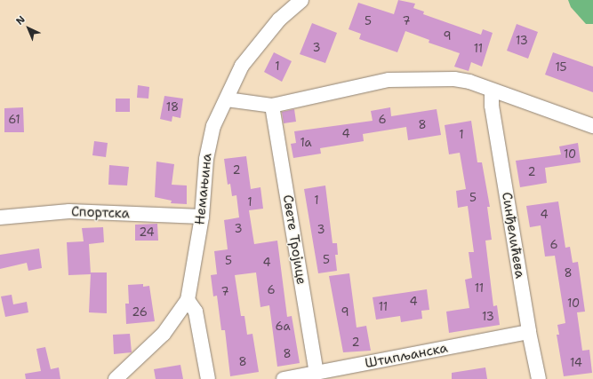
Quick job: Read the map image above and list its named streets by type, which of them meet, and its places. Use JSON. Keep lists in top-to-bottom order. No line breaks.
{"streets":{"street":["Немањина","Спортска","Синђелићева","Свете Тројице","Штипљанска"]},"crossings":[["Немањина","Спортска"],["Синђелићева","Штипљанска"],["Свете Тројице","Штипљанска"]],"house_numbers":["5","7","9","13","3","11","1","15","18","61","6","8","4","1","1a","10","2","2","5","1","1","4","3","3","24","6","5","5","4","8","11","6","7","4","10","11","26","9","13","6a","2","8","8","14"],"north":"top left"}
